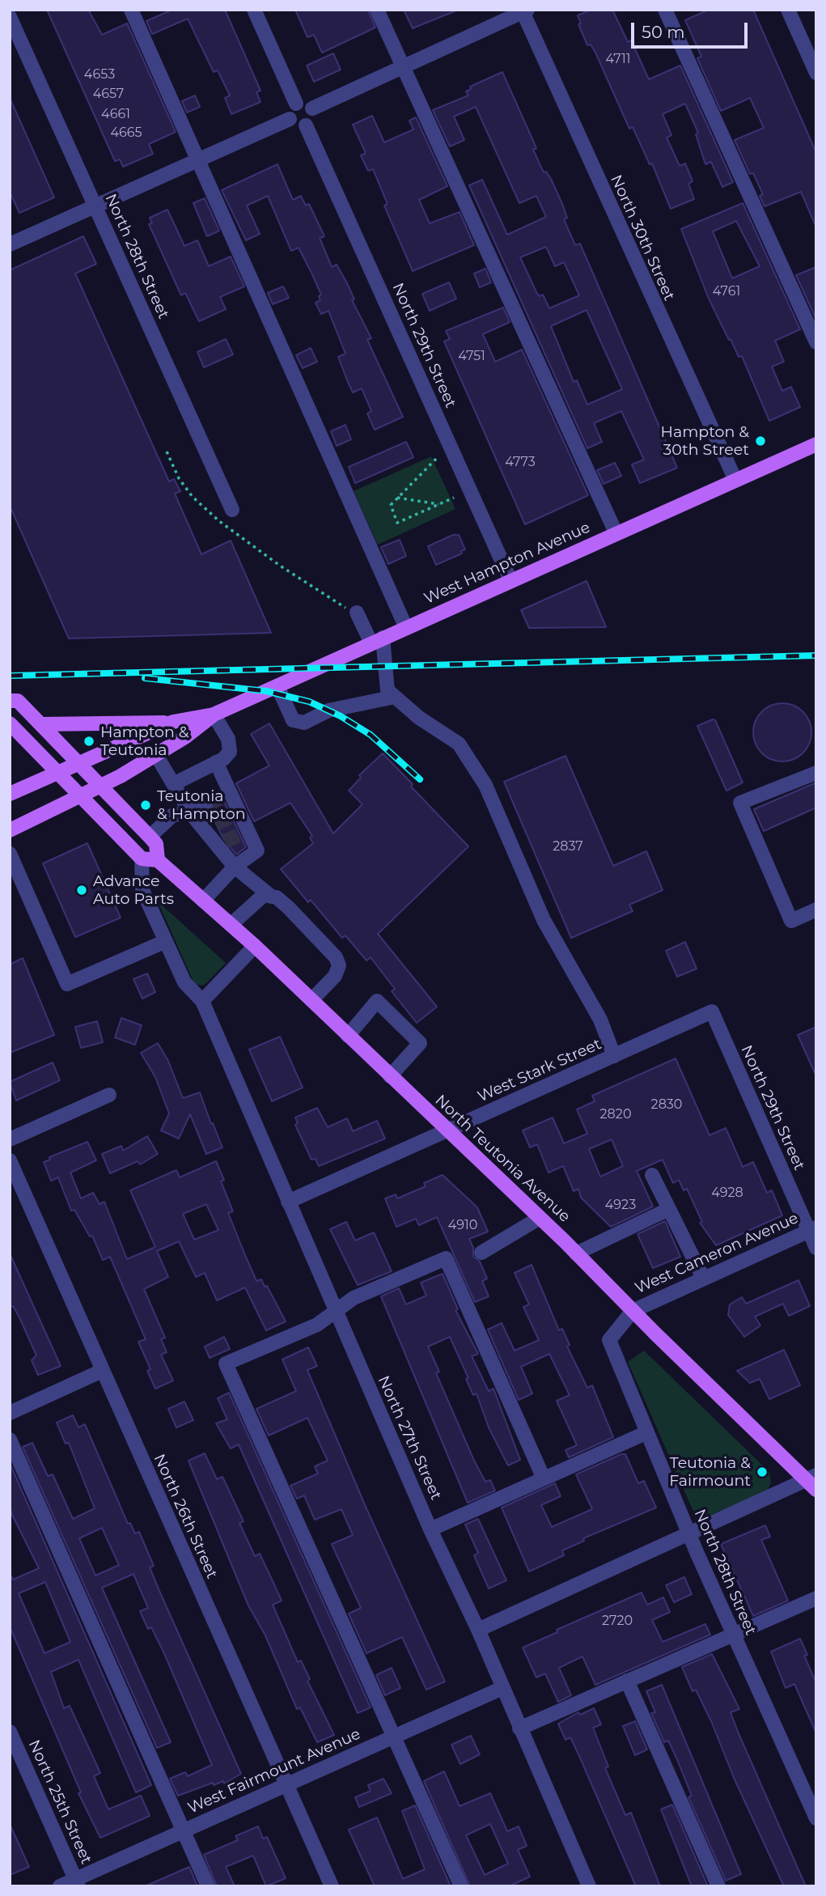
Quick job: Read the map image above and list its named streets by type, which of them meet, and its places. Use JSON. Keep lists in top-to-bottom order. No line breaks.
{"streets":{"main road":["West Hampton Avenue","North Teutonia Avenue"],"street":["North 30th Street","North 28th Street","North 29th Street","West Stark Street","West Cameron Avenue","North 27th Street","North 26th Street","West Fairmount Avenue","North 25th Street"]},"crossings":[["North 30th Street","West Hampton Avenue"],["North 28th Street","North Teutonia Avenue"],["North 28th Street","West Cameron Avenue"],["North 29th Street","West Hampton Avenue"],["North 29th Street","West Stark Street"],["North 29th Street","West Cameron Avenue"],["West Hampton Avenue","North Teutonia Avenue"],["West Stark Street","North Teutonia Avenue"],["West Stark Street","North 27th Street"],["North Teutonia Avenue","West Cameron Avenue"],["North 27th Street","West Fairmount Avenue"],["North 26th Street","West Fairmount Avenue"],["West Fairmount Avenue","North 25th Street"]],"places":["Hampton & 30th Street","Hampton & Teutonia","Teutonia & Hampton","Advance Auto Parts","Teutonia & Fairmount"],"house_numbers":["4711","4653","4657","4661","4665","4761","4751","4773","2837","2830","2820","4928","4923","4910","2720"],"scale_bar":"50 m"}
